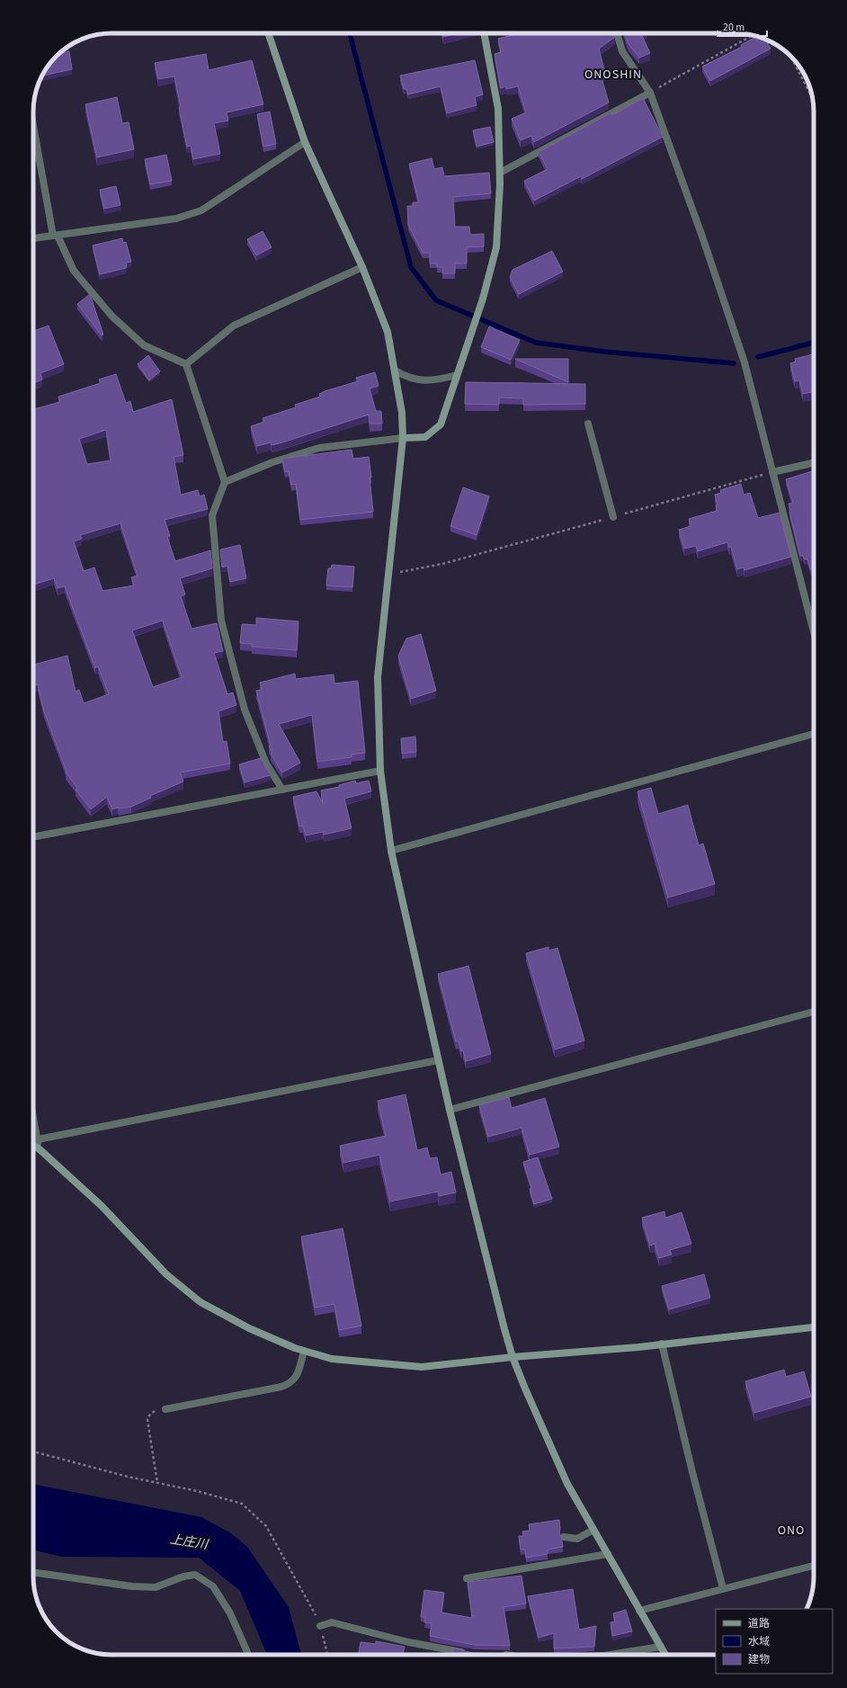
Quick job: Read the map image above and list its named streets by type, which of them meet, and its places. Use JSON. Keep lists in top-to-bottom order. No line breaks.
{"districts":["ONOSHIN","ONO"],"water":["上庄川"],"legend":["道路","水域","建物"],"scale_bar":"20 m"}
